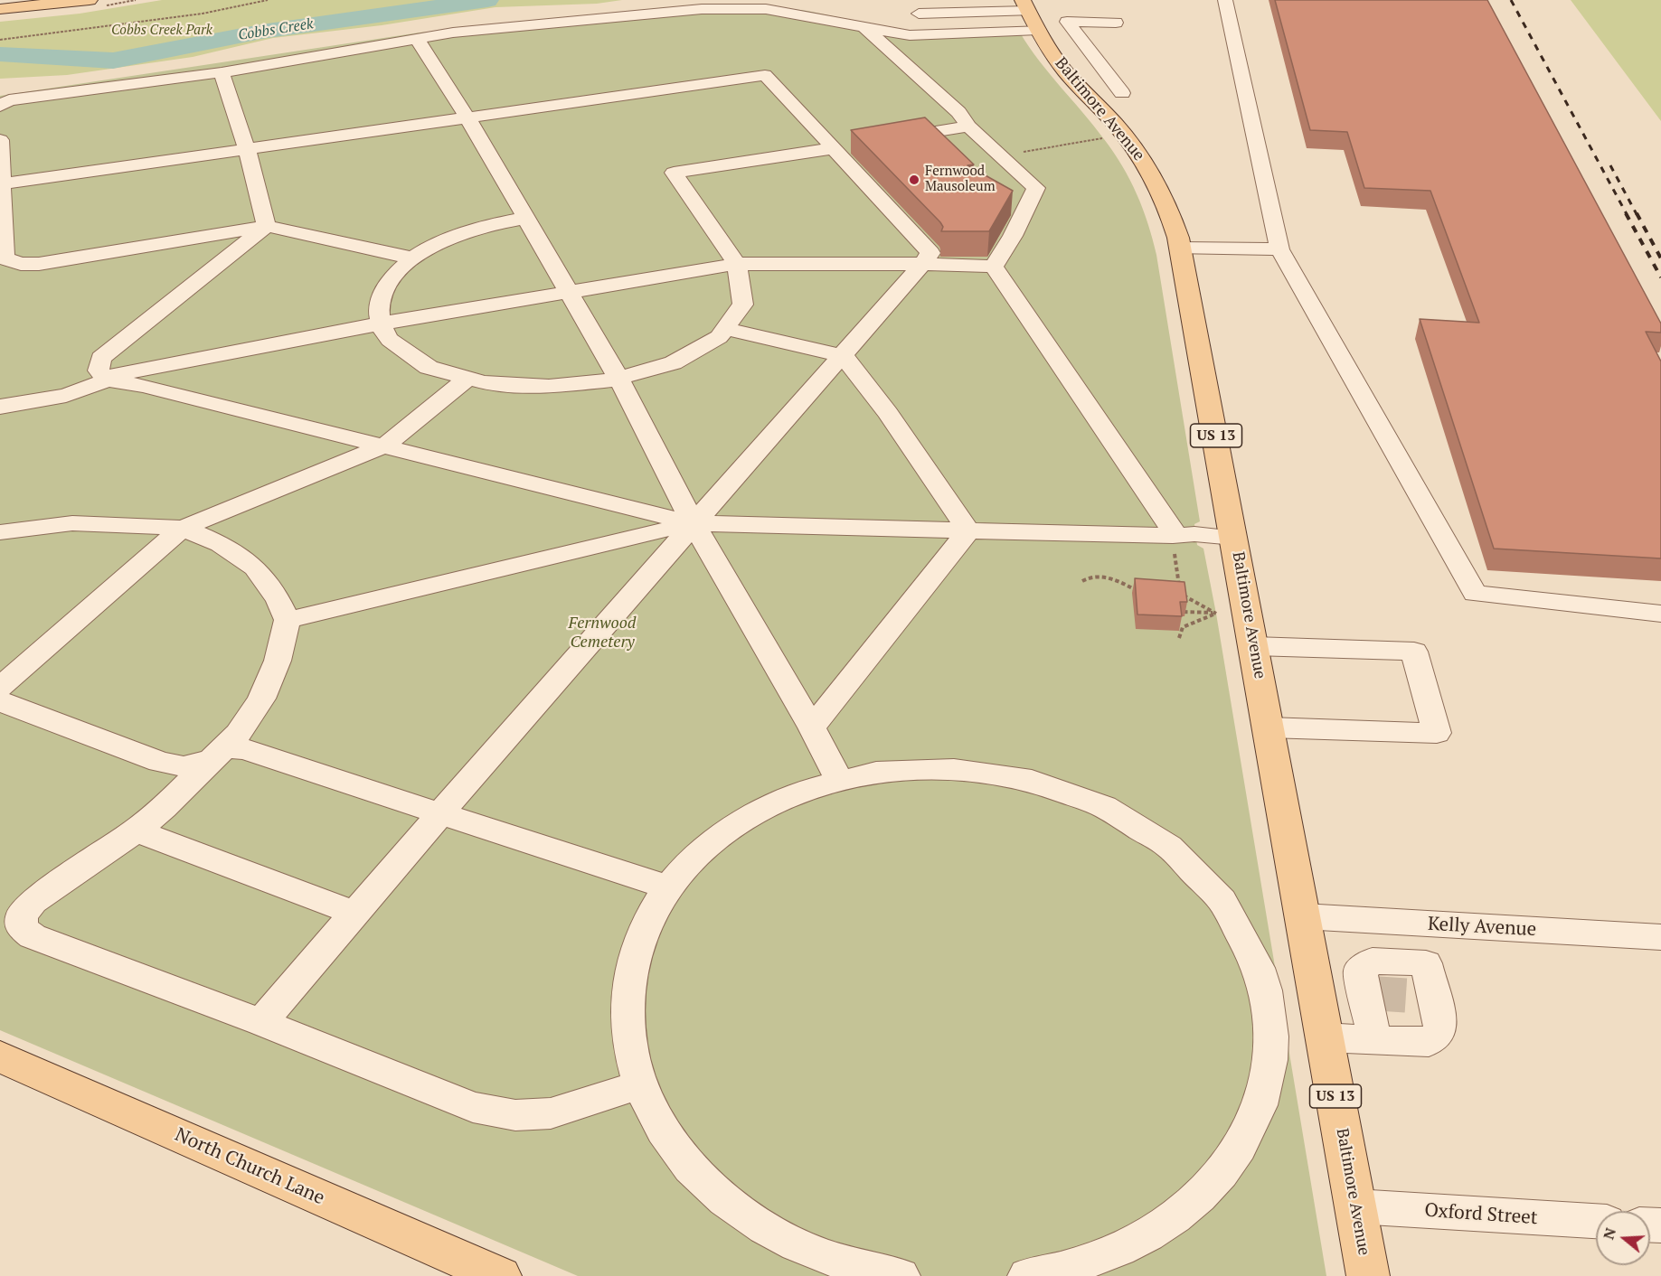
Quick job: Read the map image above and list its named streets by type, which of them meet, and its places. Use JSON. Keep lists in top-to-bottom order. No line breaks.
{"streets":{"main road":["Baltimore Avenue","US 13","North Church Lane"],"street":["Kelly Avenue","Oxford Street"]},"crossings":[["Baltimore Avenue","Kelly Avenue"],["Baltimore Avenue","Oxford Street"]],"water":["Cobbs Creek"],"parks":["Cobbs Creek Park","Fernwood Cemetery"],"places":["Fernwood Mausoleum"],"north":"left"}
